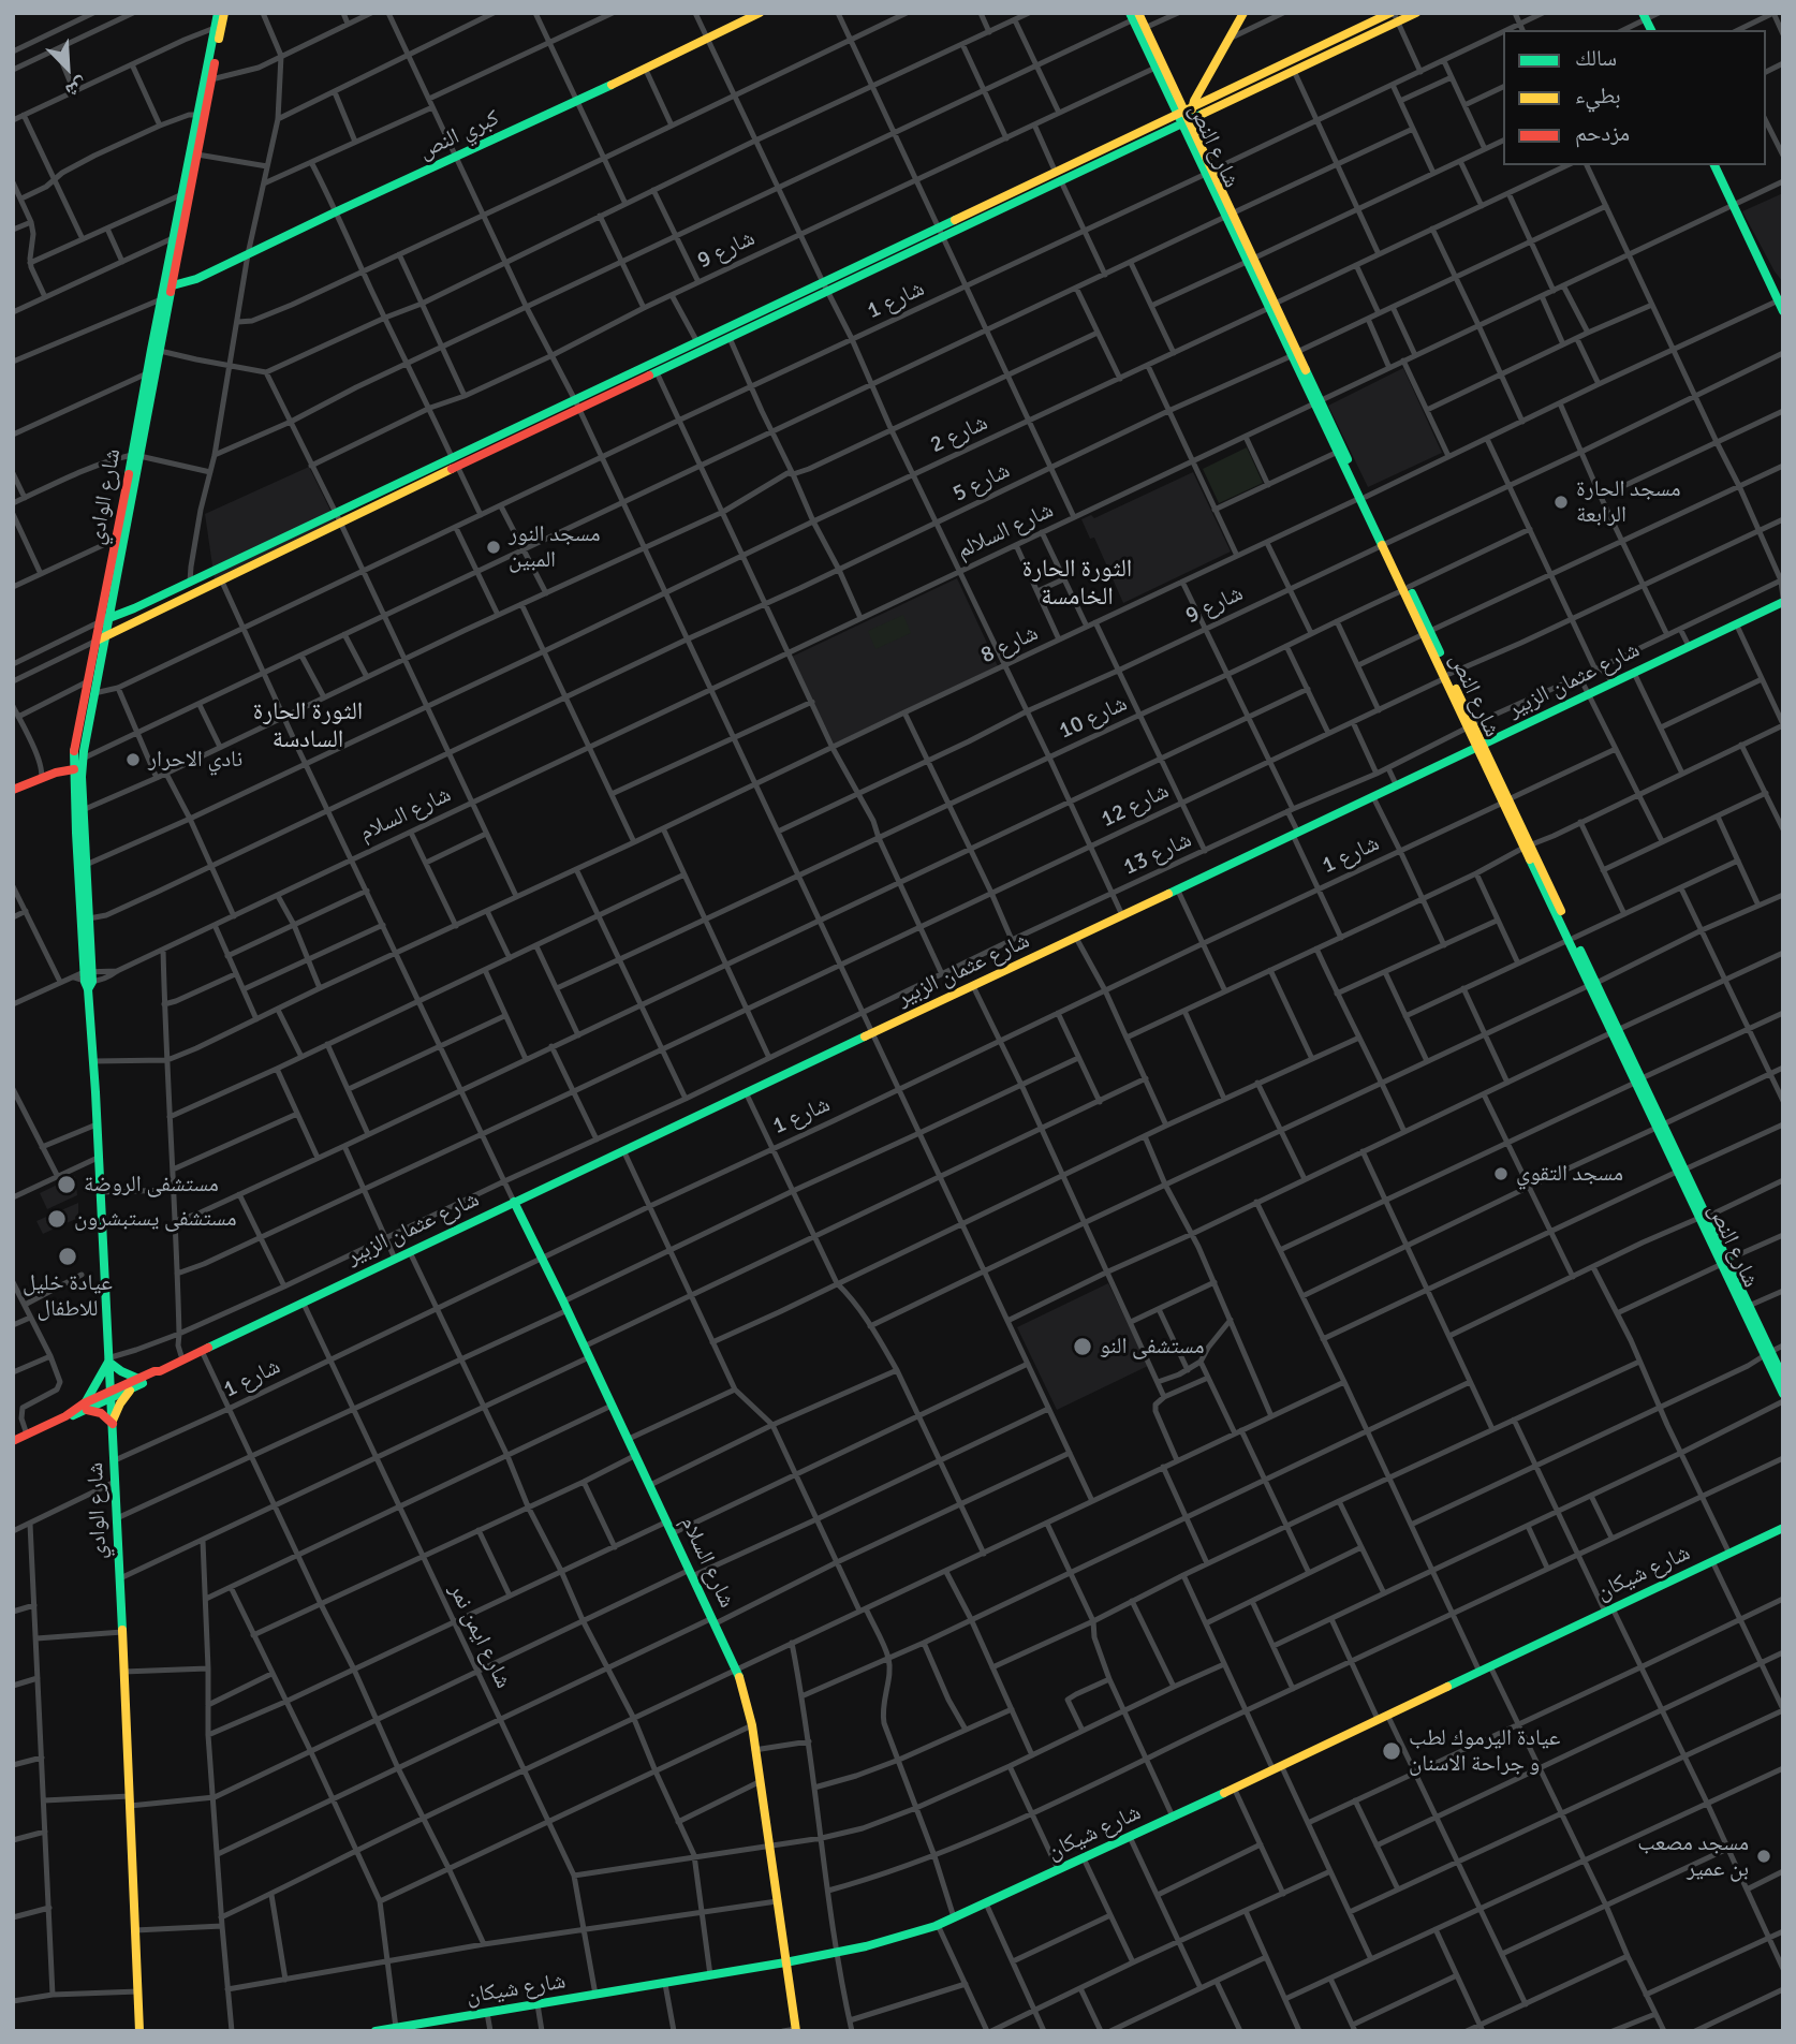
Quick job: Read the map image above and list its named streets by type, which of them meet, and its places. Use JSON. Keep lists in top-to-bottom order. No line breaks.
{"streets":{"street":["كبري النص","شارع النص","شارع 9","شارع 1","شارع 2","شارع 5","شارع الوادي","شارع السلالم","شارع 8","شارع عثمان الزبير","شارع 10","شارع 12","شارع السلام","شارع 13","شارع شيكان","شارع ايمن نمر"]},"crossings":[["كبري النص","شارع الوادي"],["شارع النص","شارع 9"],["شارع النص","شارع 1"],["شارع النص","شارع 2"],["شارع النص","شارع 5"],["شارع النص","شارع السلالم"],["شارع النص","شارع 8"],["شارع النص","شارع عثمان الزبير"],["شارع النص","شارع 10"],["شارع النص","شارع 12"],["شارع النص","شارع 13"],["شارع 1","شارع الوادي"],["شارع 1","شارع السلام"],["شارع 1","شارع ايمن نمر"],["شارع 2","شارع الوادي"],["شارع 5","شارع الوادي"],["شارع الوادي","شارع عثمان الزبير"],["شارع الوادي","شارع السلام"],["شارع الوادي","شارع 13"],["شارع السلالم","شارع السلام"],["شارع عثمان الزبير","شارع السلام"],["شارع عثمان الزبير","شارع ايمن نمر"],["شارع السلام","شارع شيكان"],["شارع شيكان","شارع ايمن نمر"]],"districts":["الثورة الحارة الخامسة","الثورة الحارة السادسة"],"places":["مسجد الحارة الرابعة","مسجد النور المبين","نادي الاحرار","مسجد التقوي","مستشفى الروضة","مستشفى يستبشرون","عيادة خليل للاطفال","مستشفى النو","عيادة اليرموك لطب و جراحة الاسنان","مسجد مصعب بن عمير"],"legend":["سالك","بطيء","مزدحم"],"north":"bottom right"}
